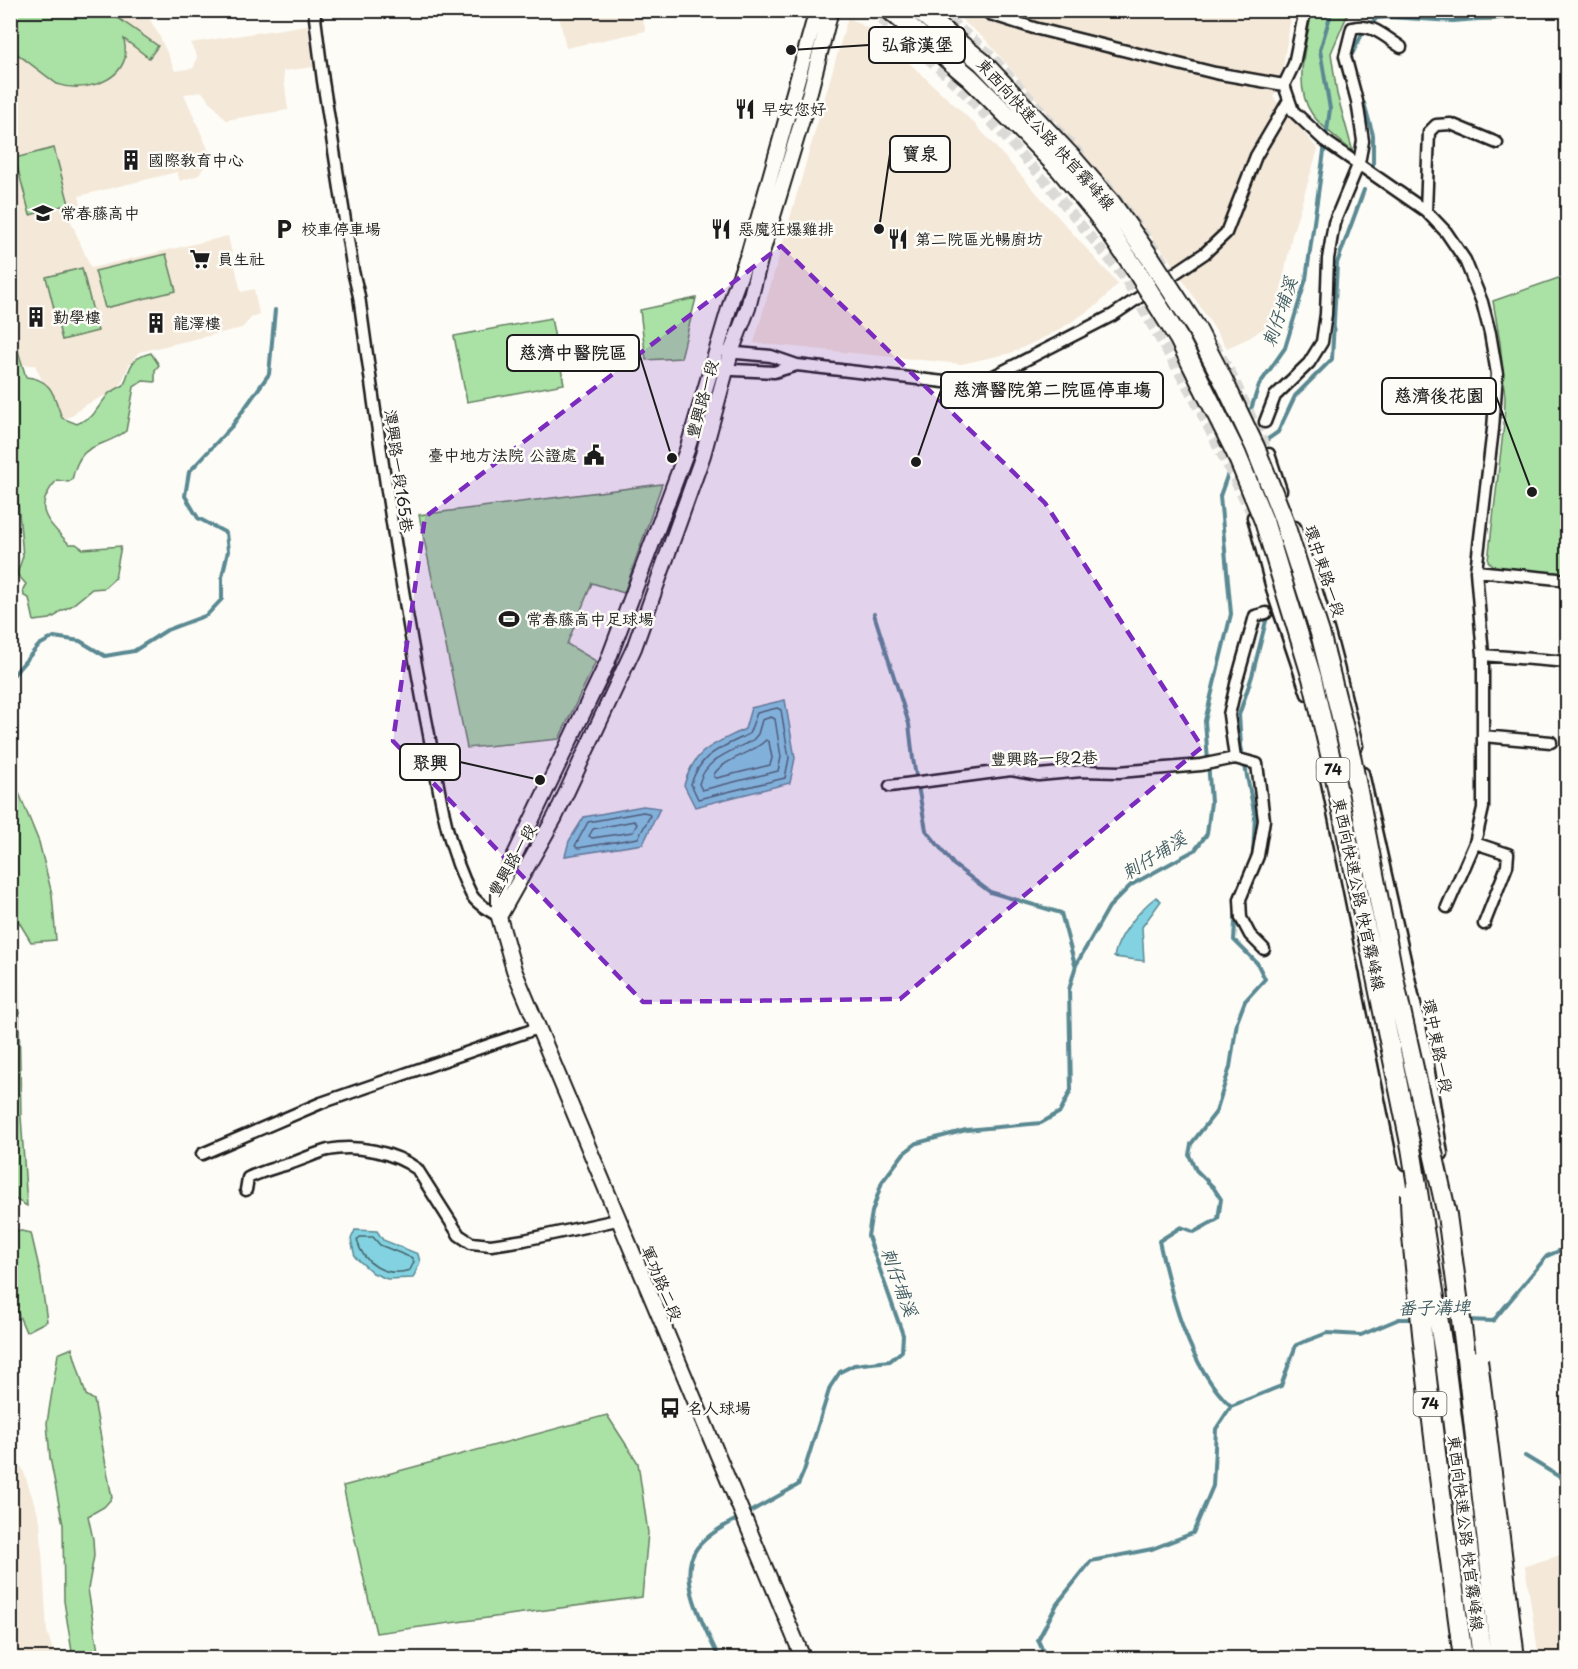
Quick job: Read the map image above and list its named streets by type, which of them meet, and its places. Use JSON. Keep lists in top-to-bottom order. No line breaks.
{"streets":{"highway":["東西向快速公路 快官霧峰線","74"],"street":["豐興路一段","潭興路一段165巷","環中東路一段","豐興路一段2巷","軍功路二段"]},"crossings":[["東西向快速公路 快官霧峰線","74"],["豐興路一段","潭興路一段165巷"],["豐興路一段","軍功路二段"],["潭興路一段165巷","軍功路二段"]],"water":["刺仔埔溪","番子溝埤"],"places":{"other":["弘爺漢堡","寶泉","慈濟中醫院區","慈濟醫院第二院區停車塲","慈濟後花園","聚興"],"restaurant":["早安您好","惡魔狂爆雞排","第二院區光暢廚坊"],"building":["國際教育中心","勤學樓","龍澤樓"],"school or university":["常春藤高中"],"parking":["校車停車場"],"supermarket":["員生社"],"public building":["臺中地方法院 公證處"],"sports":["常春藤高中足球場"],"bus stop":["名人球場"]}}
